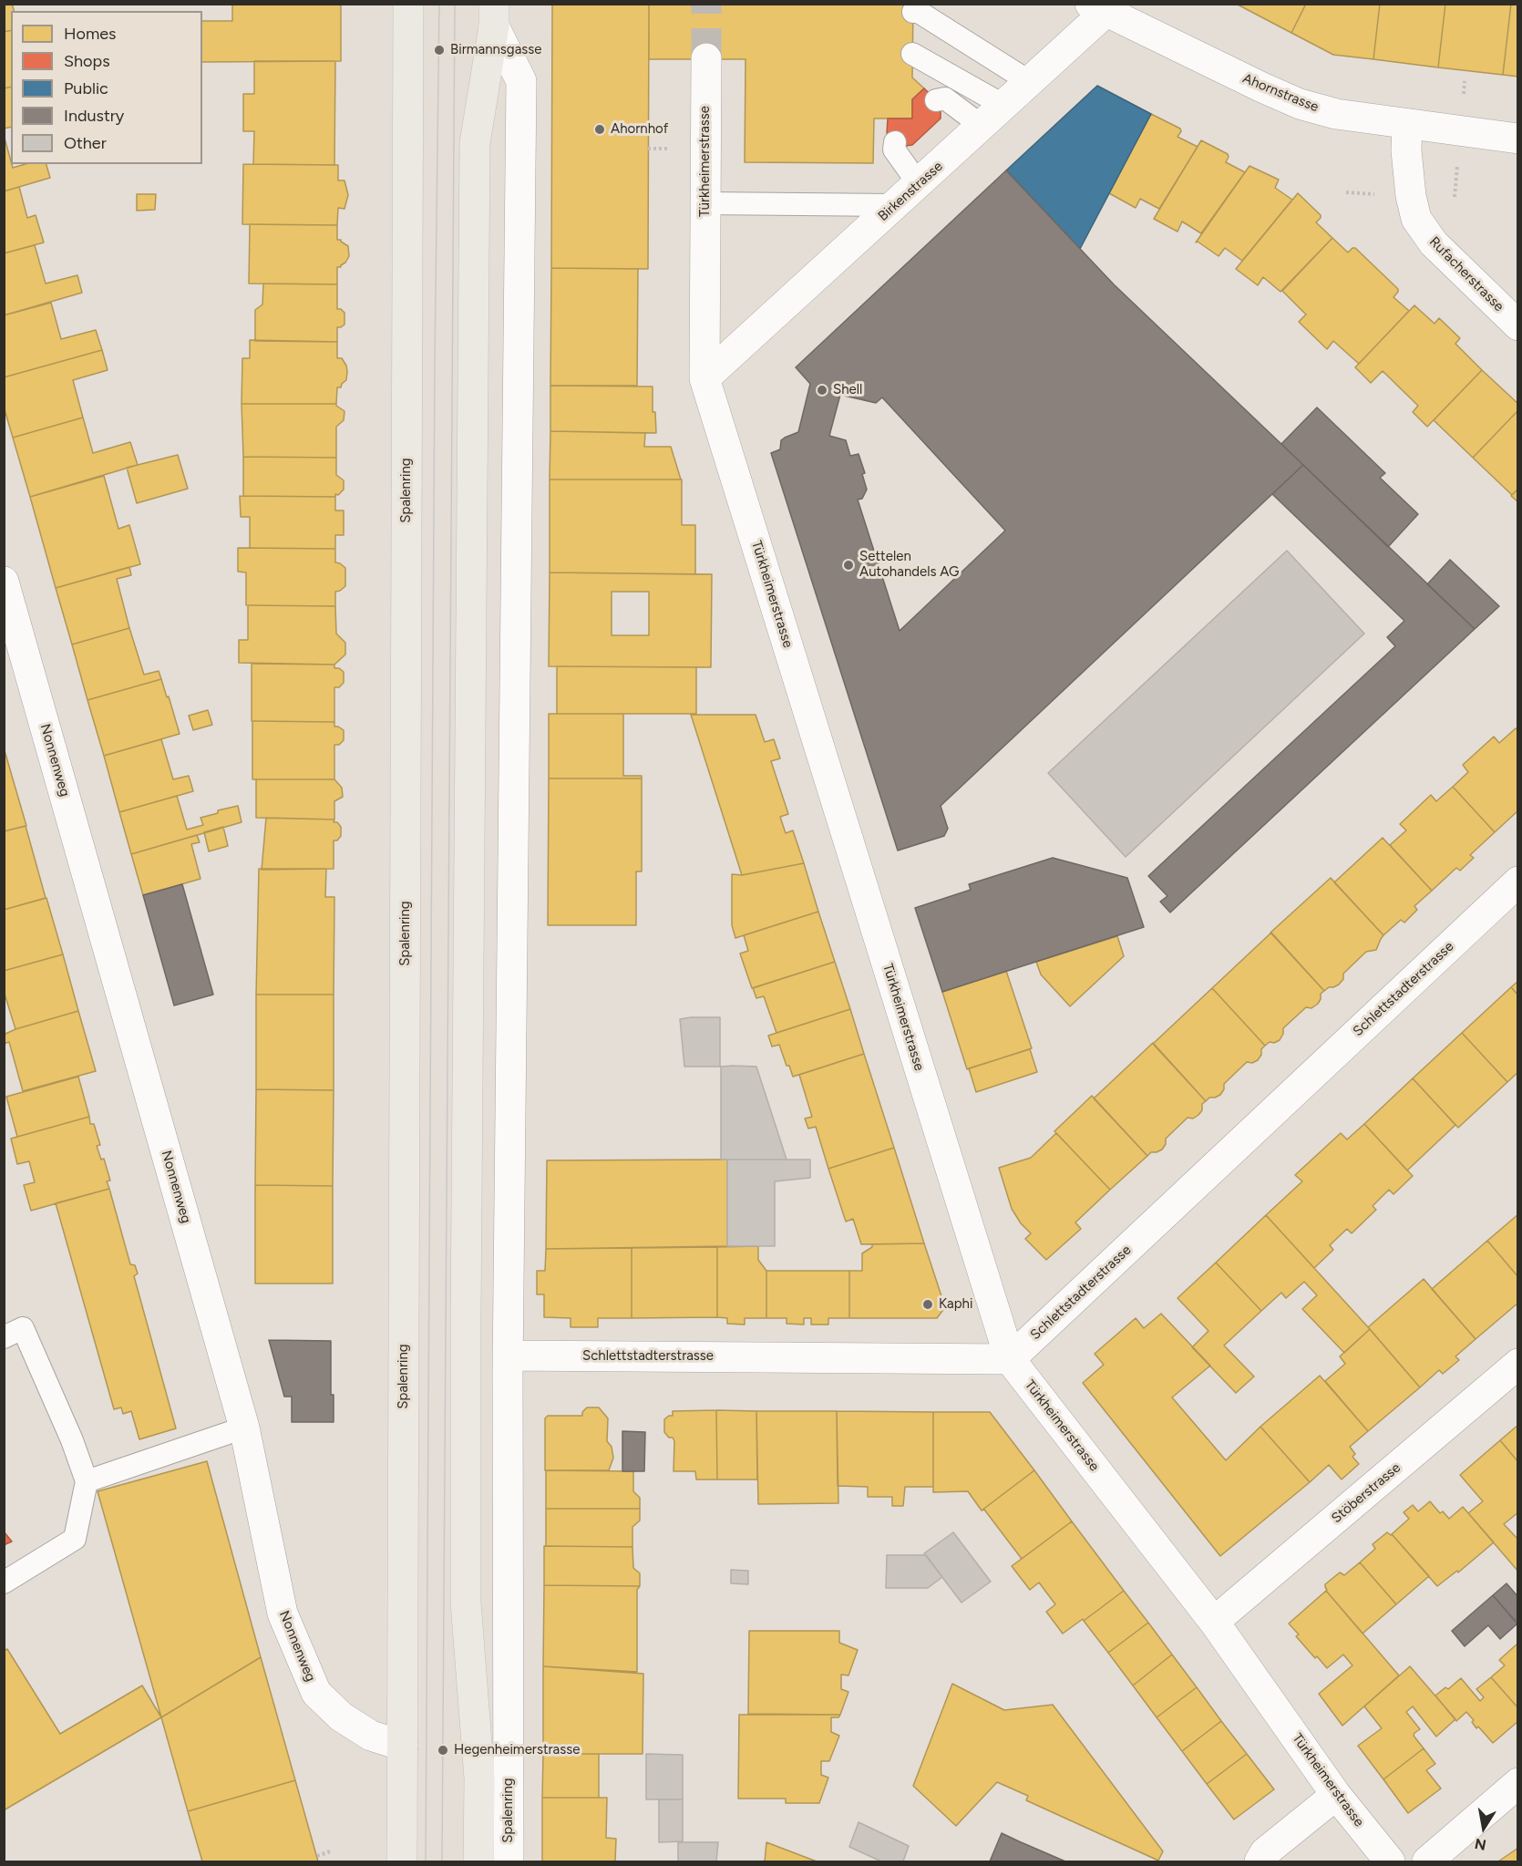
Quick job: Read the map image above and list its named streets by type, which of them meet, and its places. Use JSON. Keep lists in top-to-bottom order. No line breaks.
{"streets":{"main road":["Spalenring"],"street":["Ahornstrasse","Türkheimerstrasse","Birkenstrasse","Rufacherstrasse","Nonnenweg","Schlettstadterstrasse","Stöberstrasse"]},"crossings":[["Ahornstrasse","Birkenstrasse"],["Ahornstrasse","Rufacherstrasse"],["Türkheimerstrasse","Birkenstrasse"],["Türkheimerstrasse","Schlettstadterstrasse"],["Türkheimerstrasse","Stöberstrasse"],["Spalenring","Nonnenweg"],["Spalenring","Schlettstadterstrasse"]],"places":["Birmannsgasse","Ahornhof","Shell","Settelen Autohandels AG","Kaphi","Hegenheimerstrasse"],"legend":["Homes","Shops","Public","Industry","Other"],"north":"bottom"}
